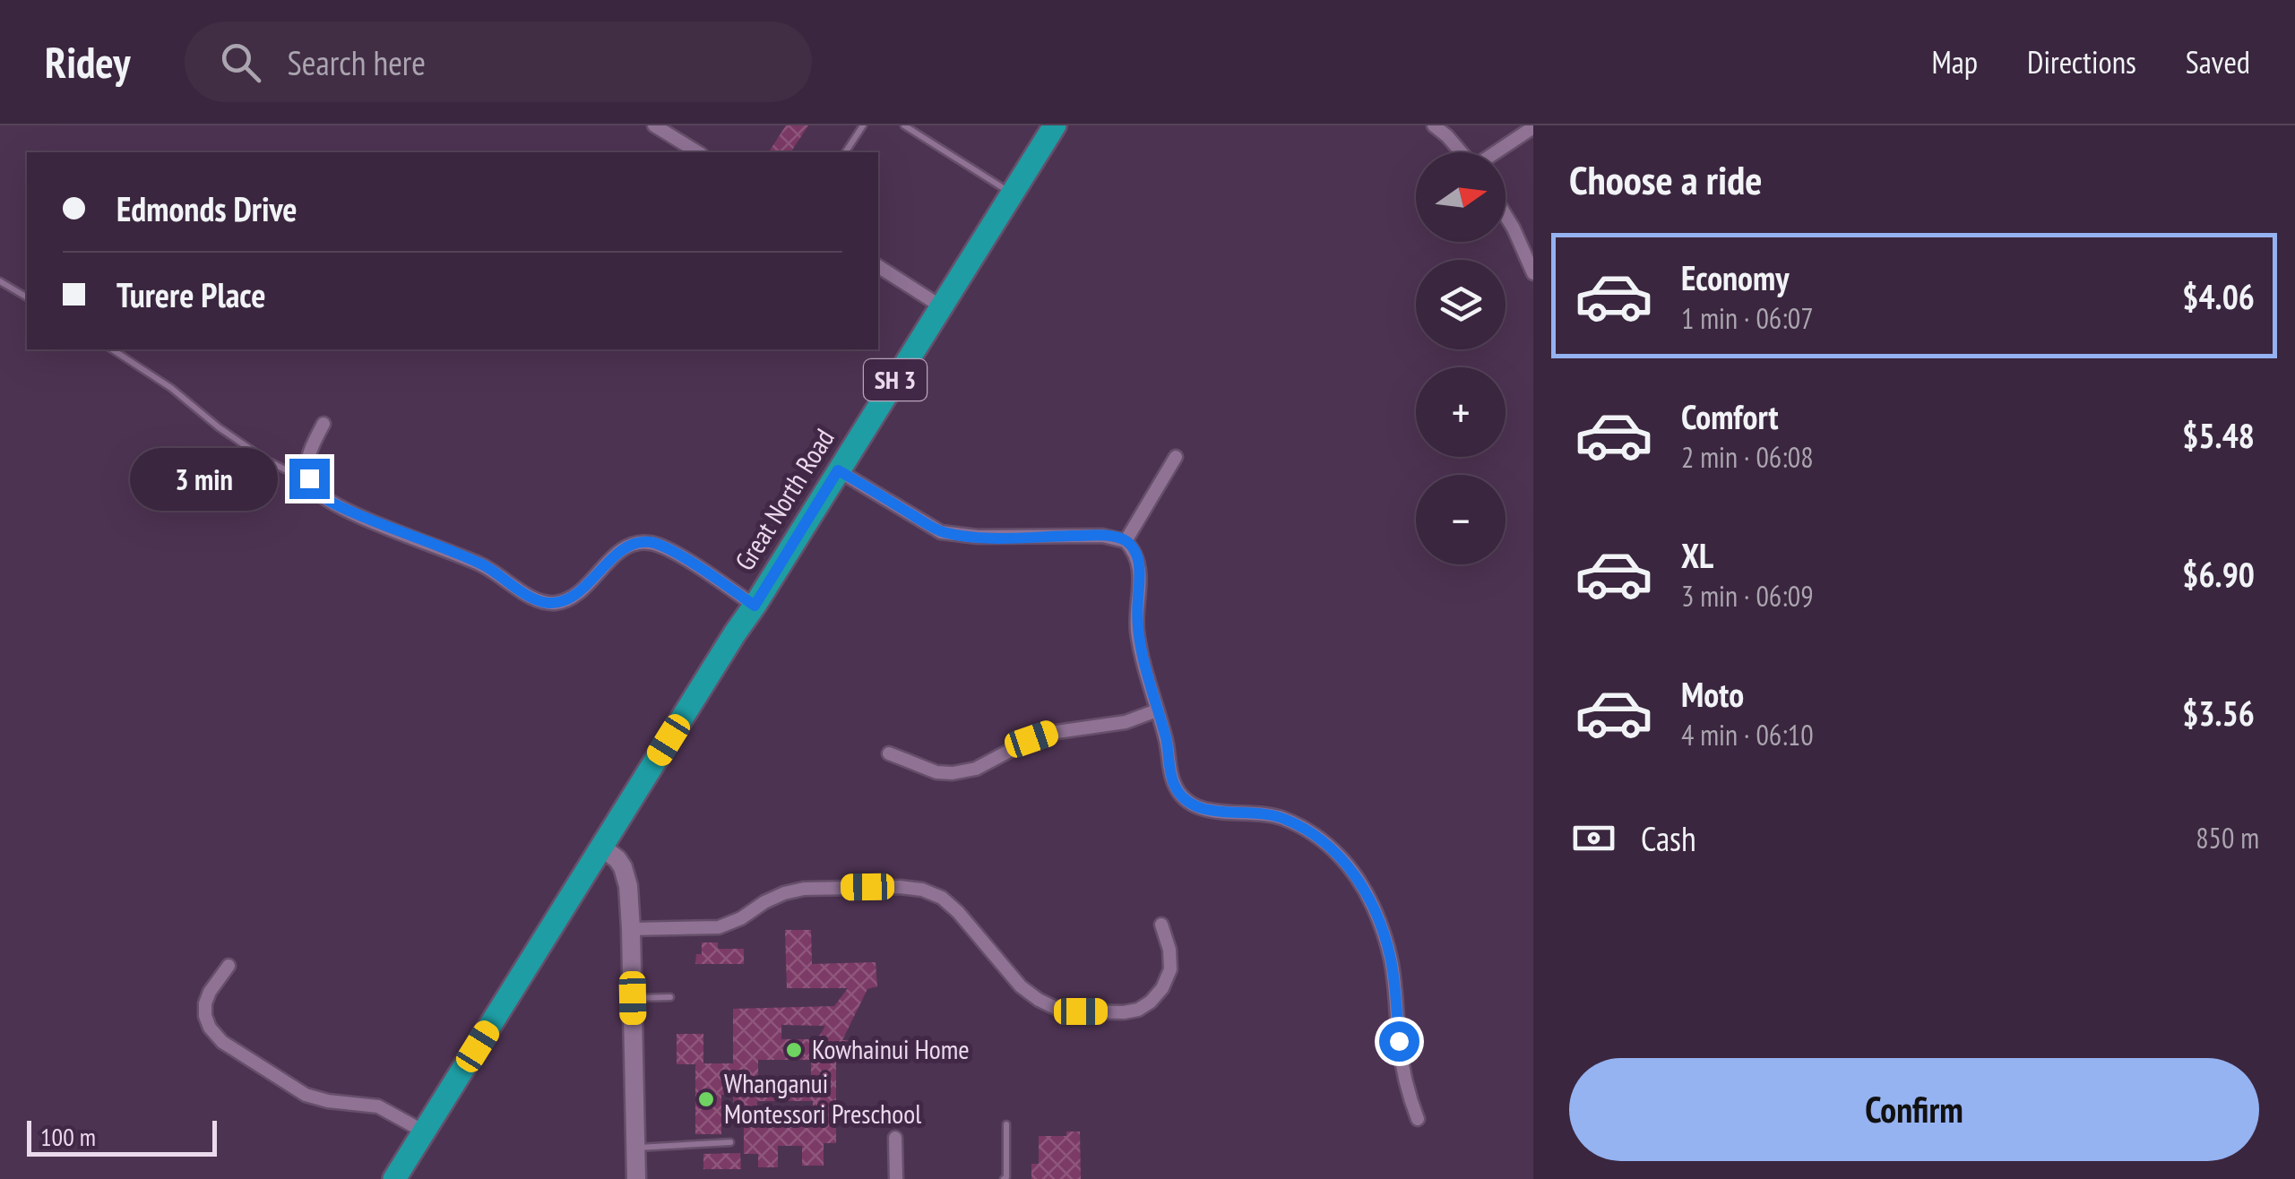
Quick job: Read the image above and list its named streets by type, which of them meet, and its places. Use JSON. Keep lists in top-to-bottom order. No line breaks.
{"streets":{"highway":["SH 3","Great North Road"]},"places":["Kowhainui Home","Whanganui Montessori Preschool"],"scale_bar":"100 m","north":"right","page":{"header":"Ridey","search":"Search here","nav":["Map","Directions","Saved"],"heading":"Choose a ride","map_buttons":["+","−"],"banner":["Edmonds Drive","Turere Place"],"list":[{"name":"Economy","note":"1 min · 06:07","value":"$4.06"},{"name":"Comfort","note":"2 min · 06:08","value":"$5.48"},{"name":"XL","note":"3 min · 06:09","value":"$6.90"},{"name":"Moto","note":"4 min · 06:10","value":"$3.56"}],"bubble":"3 min","pay":["Cash","850 m"],"buttons":"Confirm","scale":"100 m"}}
